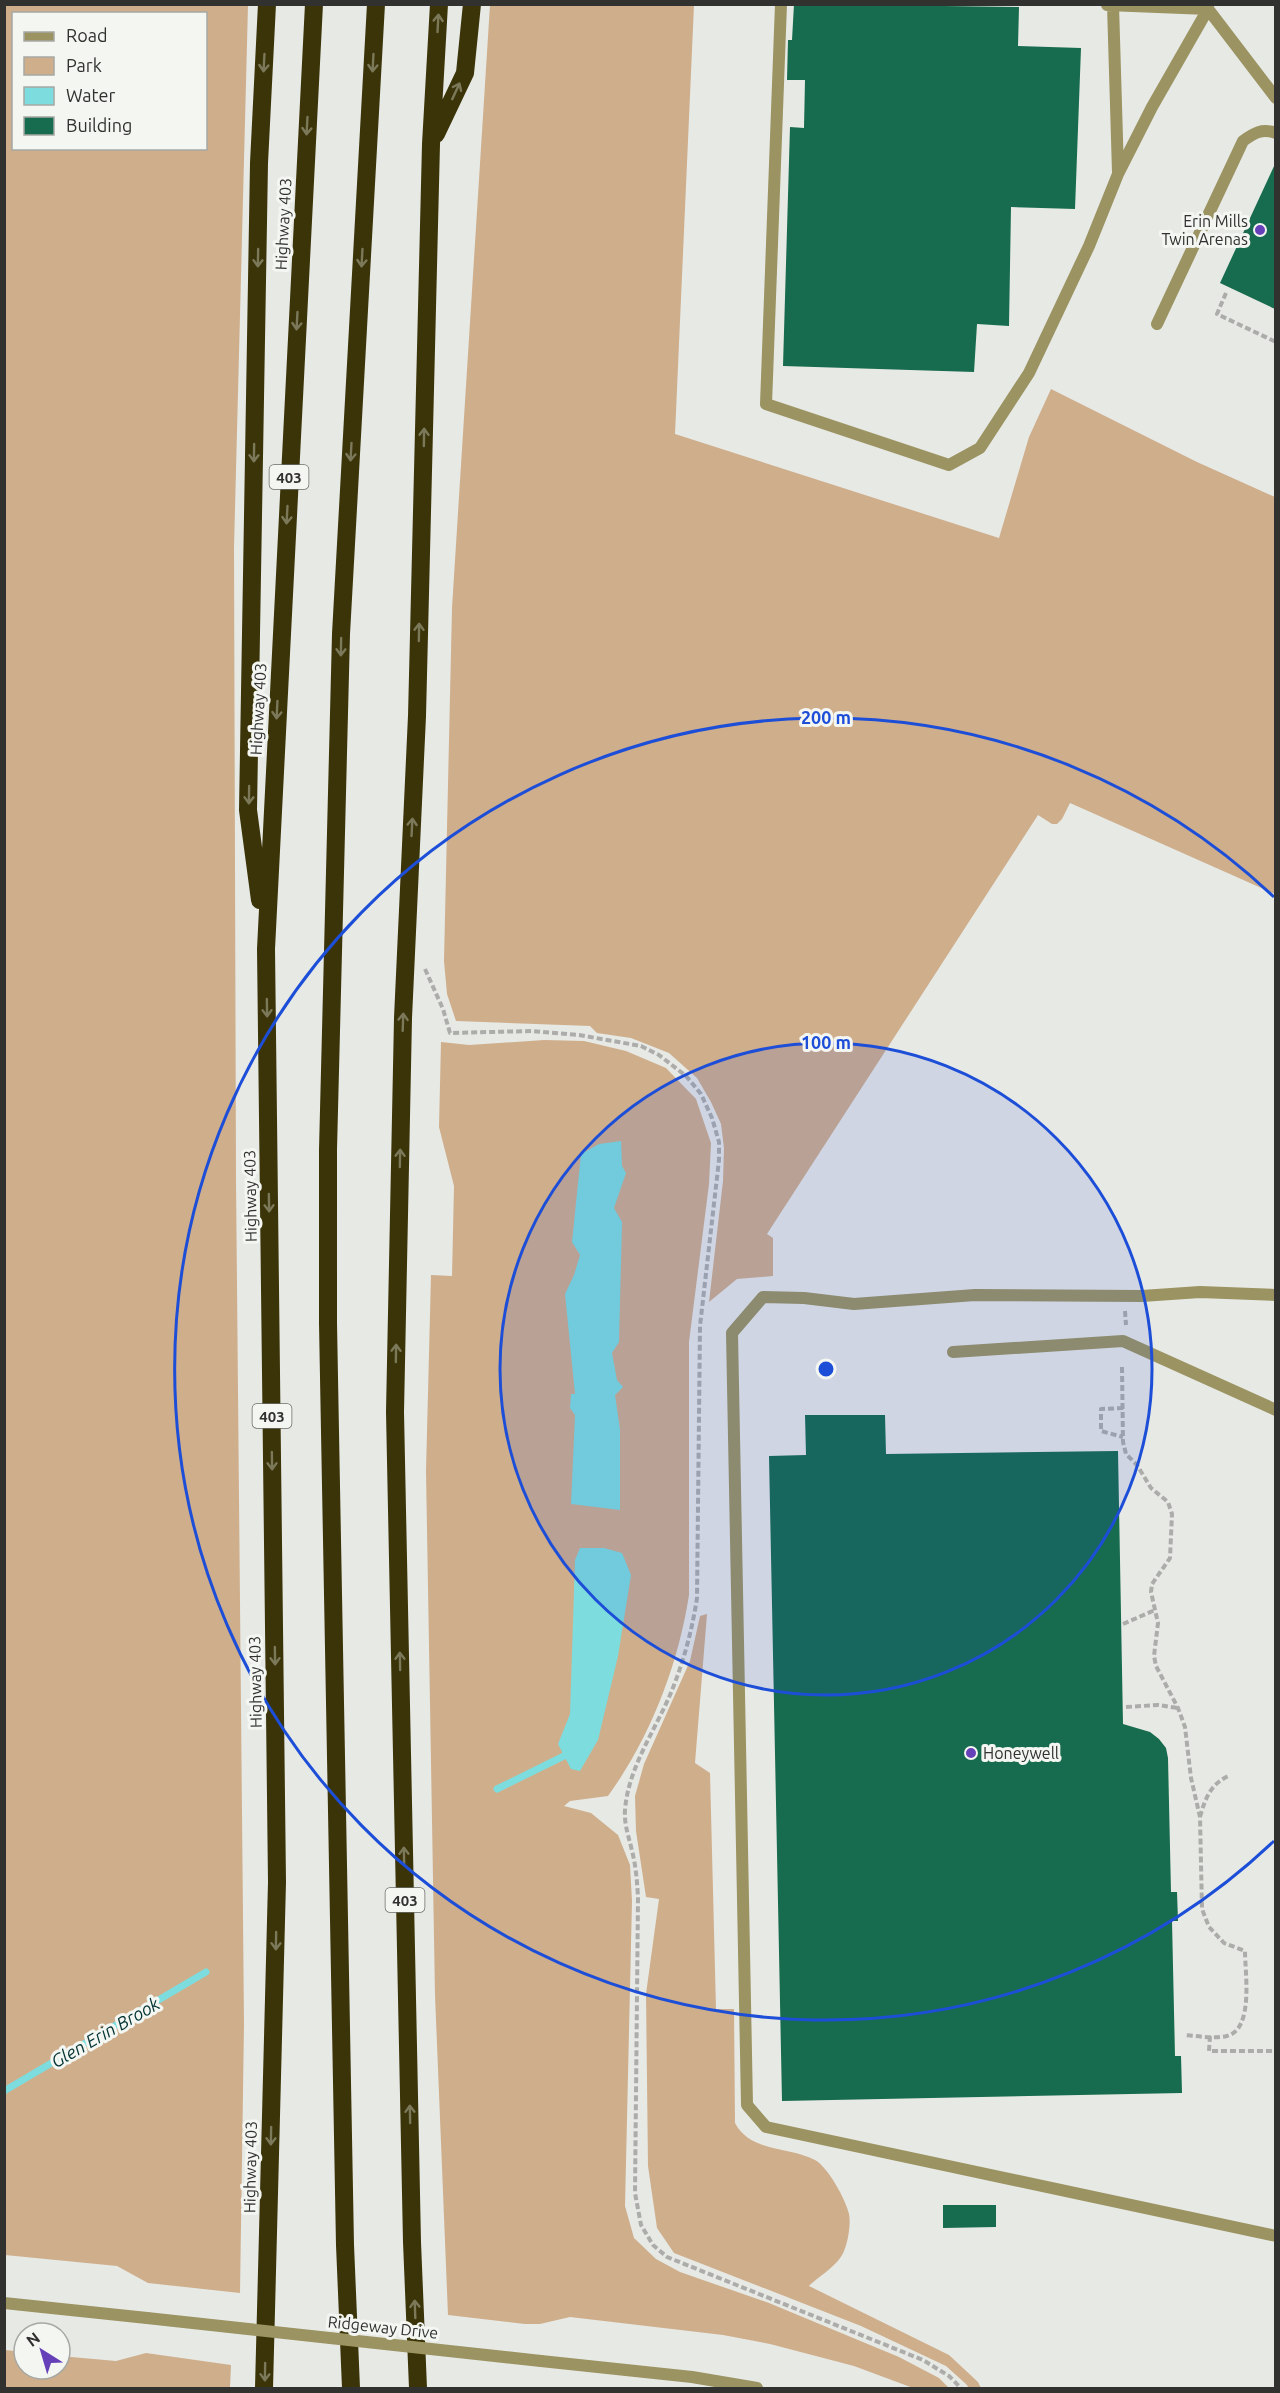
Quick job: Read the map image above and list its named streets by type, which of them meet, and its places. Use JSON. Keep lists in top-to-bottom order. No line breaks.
{"streets":{"highway":["Highway 403","403"],"street":["Ridgeway Drive"]},"water":["Glen Erin Brook"],"places":["Erin Mills Twin Arenas","Honeywell"],"legend":["Road","Park","Water","Building"],"north":"top left","rings":["200 m","100 m"]}
